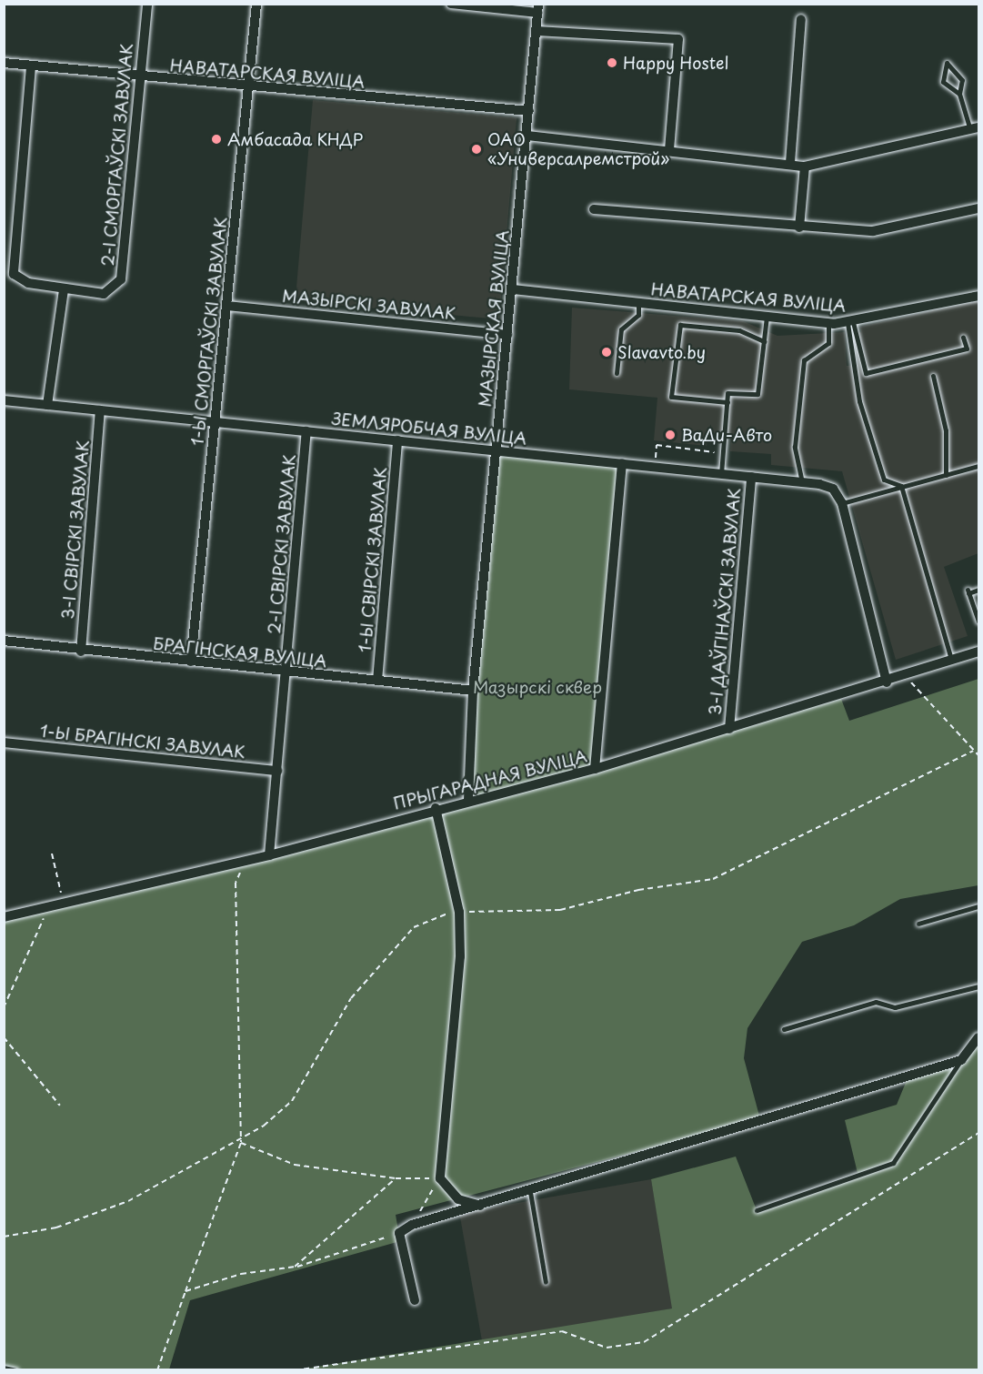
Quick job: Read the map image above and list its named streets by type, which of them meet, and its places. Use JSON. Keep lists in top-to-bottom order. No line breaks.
{"streets":{"street":["НАВАТАРСКАЯ ВУЛІЦА","2-І СМОРГАЎСКІ ЗАВУЛАК","МАЗЫРСКІ ЗАВУЛАК","МАЗЫРСКАЯ ВУЛІЦА","1-Ы СМОРГАЎСКІ ЗАВУЛАК","ЗЕМЛЯРОБЧАЯ ВУЛІЦА","3-І СВІРСКІ ЗАВУЛАК","2-І СВІРСКІ ЗАВУЛАК","1-Ы СВІРСКІ ЗАВУЛАК","3-І ДАЎГІНАЎСКІ ЗАВУЛАК","БРАГІНСКАЯ ВУЛІЦА","1-Ы БРАГІНСКІ ЗАВУЛАК","ПРЫГАРАДНАЯ ВУЛІЦА"]},"crossings":[["НАВАТАРСКАЯ ВУЛІЦА","2-І СМОРГАЎСКІ ЗАВУЛАК"],["НАВАТАРСКАЯ ВУЛІЦА","МАЗЫРСКАЯ ВУЛІЦА"],["НАВАТАРСКАЯ ВУЛІЦА","1-Ы СМОРГАЎСКІ ЗАВУЛАК"],["МАЗЫРСКІ ЗАВУЛАК","МАЗЫРСКАЯ ВУЛІЦА"],["МАЗЫРСКІ ЗАВУЛАК","1-Ы СМОРГАЎСКІ ЗАВУЛАК"],["МАЗЫРСКАЯ ВУЛІЦА","ЗЕМЛЯРОБЧАЯ ВУЛІЦА"],["МАЗЫРСКАЯ ВУЛІЦА","БРАГІНСКАЯ ВУЛІЦА"],["МАЗЫРСКАЯ ВУЛІЦА","ПРЫГАРАДНАЯ ВУЛІЦА"],["1-Ы СМОРГАЎСКІ ЗАВУЛАК","ЗЕМЛЯРОБЧАЯ ВУЛІЦА"],["1-Ы СМОРГАЎСКІ ЗАВУЛАК","БРАГІНСКАЯ ВУЛІЦА"],["ЗЕМЛЯРОБЧАЯ ВУЛІЦА","3-І СВІРСКІ ЗАВУЛАК"],["ЗЕМЛЯРОБЧАЯ ВУЛІЦА","2-І СВІРСКІ ЗАВУЛАК"],["ЗЕМЛЯРОБЧАЯ ВУЛІЦА","1-Ы СВІРСКІ ЗАВУЛАК"],["ЗЕМЛЯРОБЧАЯ ВУЛІЦА","3-І ДАЎГІНАЎСКІ ЗАВУЛАК"],["3-І СВІРСКІ ЗАВУЛАК","БРАГІНСКАЯ ВУЛІЦА"],["2-І СВІРСКІ ЗАВУЛАК","БРАГІНСКАЯ ВУЛІЦА"],["2-І СВІРСКІ ЗАВУЛАК","1-Ы БРАГІНСКІ ЗАВУЛАК"],["2-І СВІРСКІ ЗАВУЛАК","ПРЫГАРАДНАЯ ВУЛІЦА"],["1-Ы СВІРСКІ ЗАВУЛАК","БРАГІНСКАЯ ВУЛІЦА"],["3-І ДАЎГІНАЎСКІ ЗАВУЛАК","ПРЫГАРАДНАЯ ВУЛІЦА"]],"parks":["Мазырскі сквер"],"places":["Happy Hostel","Амбасада КНДР","ОАО «Универсалремстрой»","Slavavto.by","ВаДи-Авто"]}
